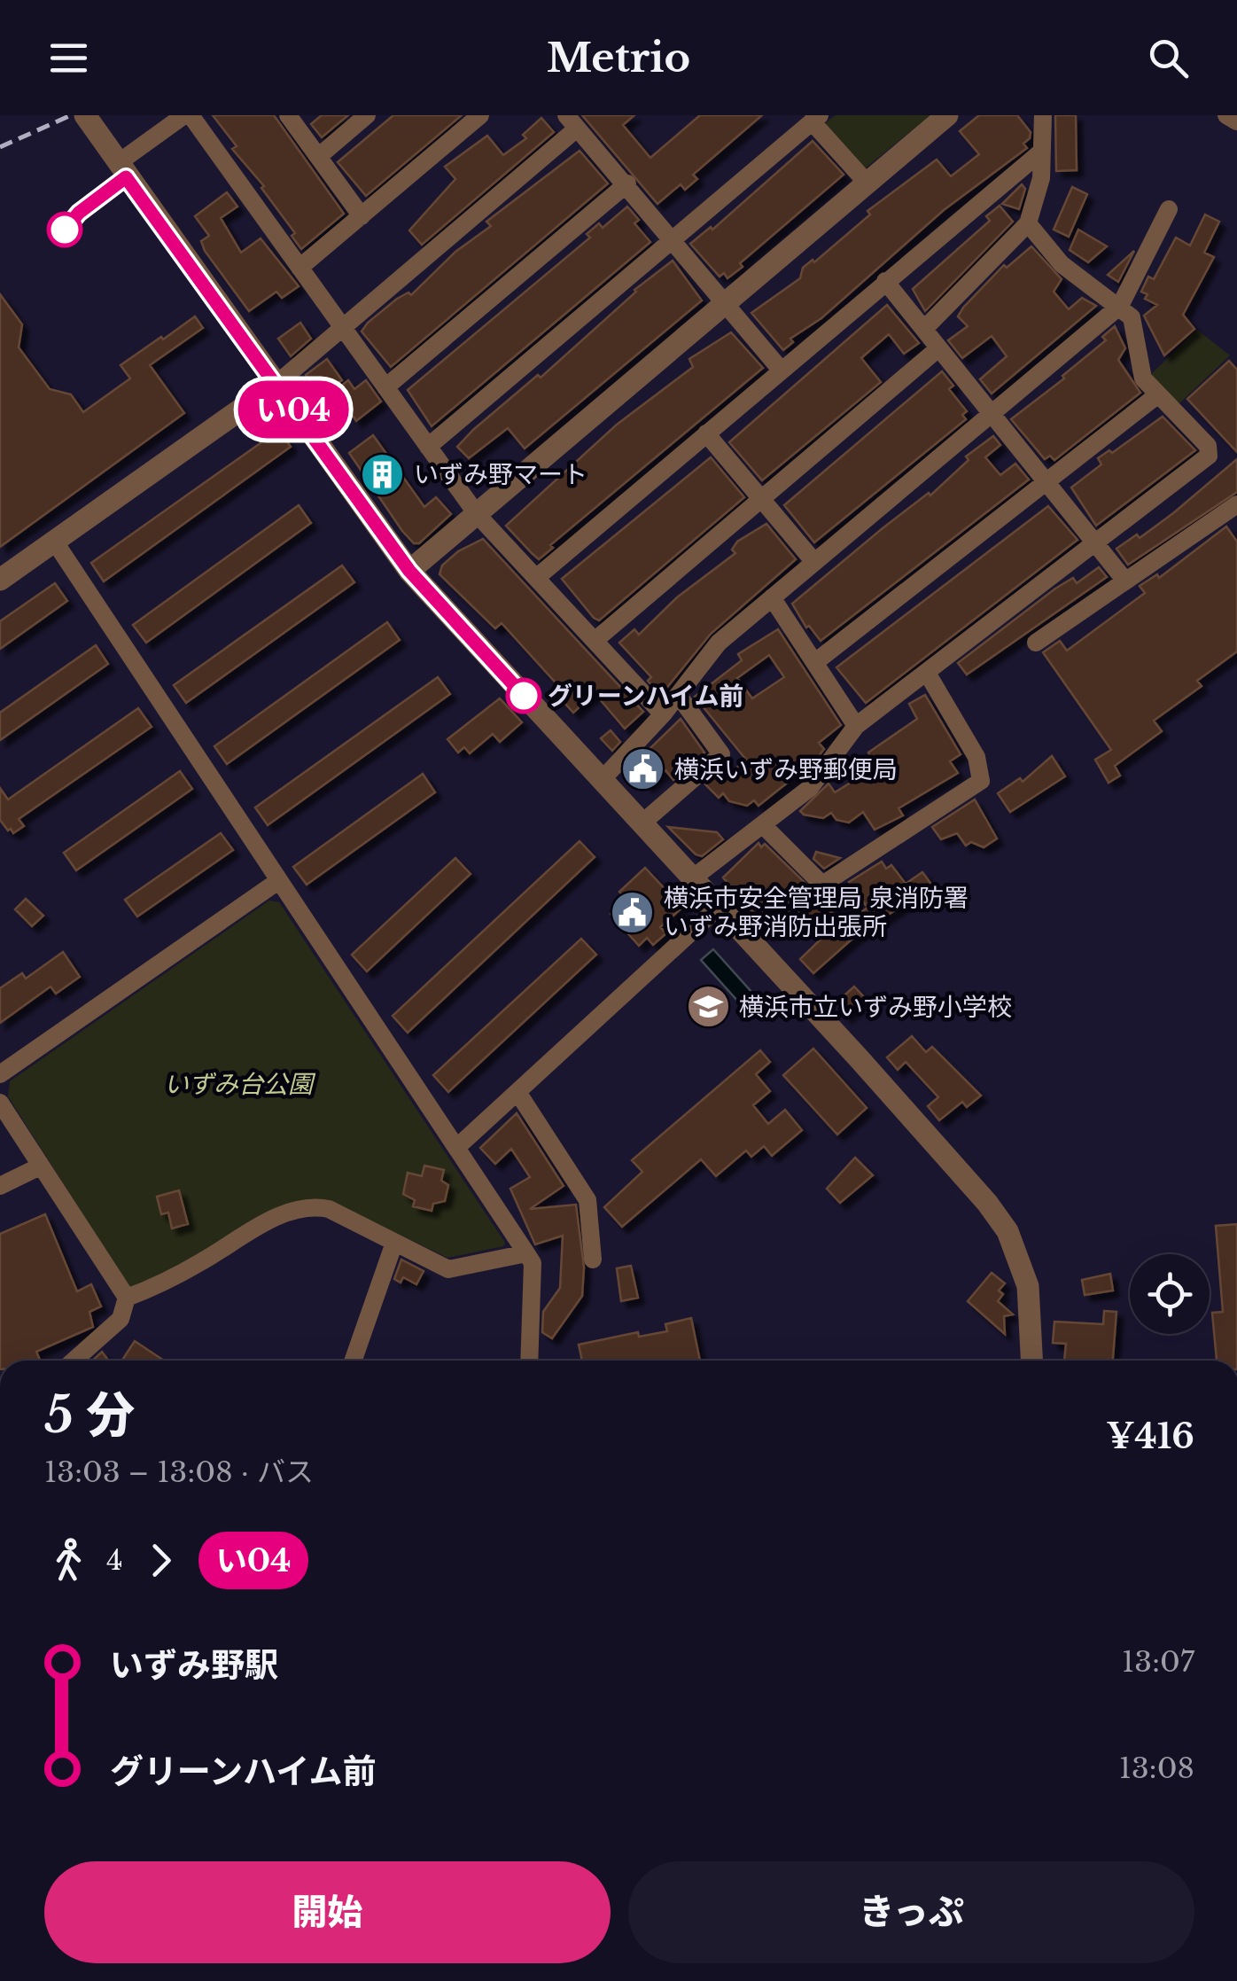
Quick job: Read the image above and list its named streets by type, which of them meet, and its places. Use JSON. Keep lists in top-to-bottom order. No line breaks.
{"parks":["いずみ台公園"],"places":{"building":["いずみ野マート"],"other":["グリーンハイム前"],"public building":["横浜いずみ野郵便局","横浜市安全管理局 泉消防署 いずみ野消防出張所"],"school or university":["横浜市立いずみ野小学校"]},"lines":["bus line い04"],"page":{"header":"Metrio","on_map":"い04","heading":["5 分","13:03 – 13:08 · バス","¥416"],"legs":["4","い04"],"list":[{"name":"いずみ野駅","value":"13:07"},{"name":"グリーンハイム前","value":"13:08"}],"buttons":["開始","きっぷ"]}}
